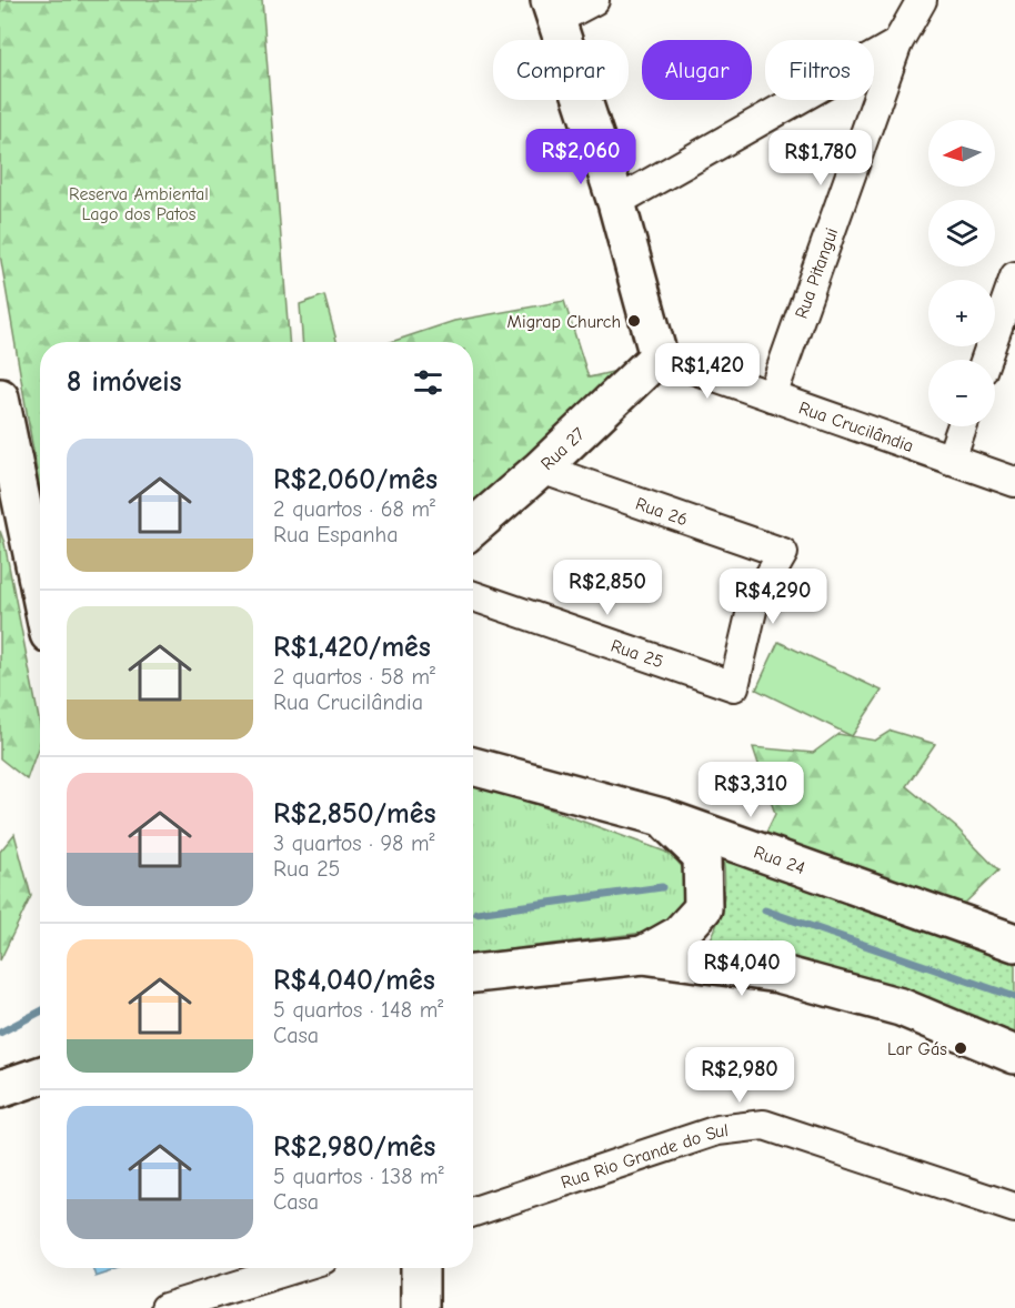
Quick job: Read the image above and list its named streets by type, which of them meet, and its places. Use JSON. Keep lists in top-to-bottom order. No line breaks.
{"streets":{"street":["Rua Pitangui","Rua Crucilândia","Rua 27","Rua 26","Rua 25","Rua 24","Rua Rio Grande do Sul"]},"crossings":[["Rua Pitangui","Rua Crucilândia"],["Rua Crucilândia","Rua 27"],["Rua 27","Rua 26"],["Rua 26","Rua 25"]],"parks":["Reserva Ambiental Lago dos Patos"],"places":["Migrap Church","Lar Gás"],"north":"left","page":{"chip":["Comprar","Alugar","Filtros"],"map_buttons":["+","−"],"price":["R$2,060","R$1,780","R$1,420","R$2,850","R$4,290","R$3,310","R$4,040","R$2,980"],"heading":"8 imóveis","list":[{"name":"R$2,060/mês","note":"2 quartos · 68 m² · Rua Espanha"},{"name":"R$1,420/mês","note":"2 quartos · 58 m² · Rua Crucilândia"},{"name":"R$2,850/mês","note":"3 quartos · 98 m² · Rua 25"},{"name":"R$4,040/mês","note":"5 quartos · 148 m² · Casa"},{"name":"R$2,980/mês","note":"5 quartos · 138 m² · Casa"}]}}
